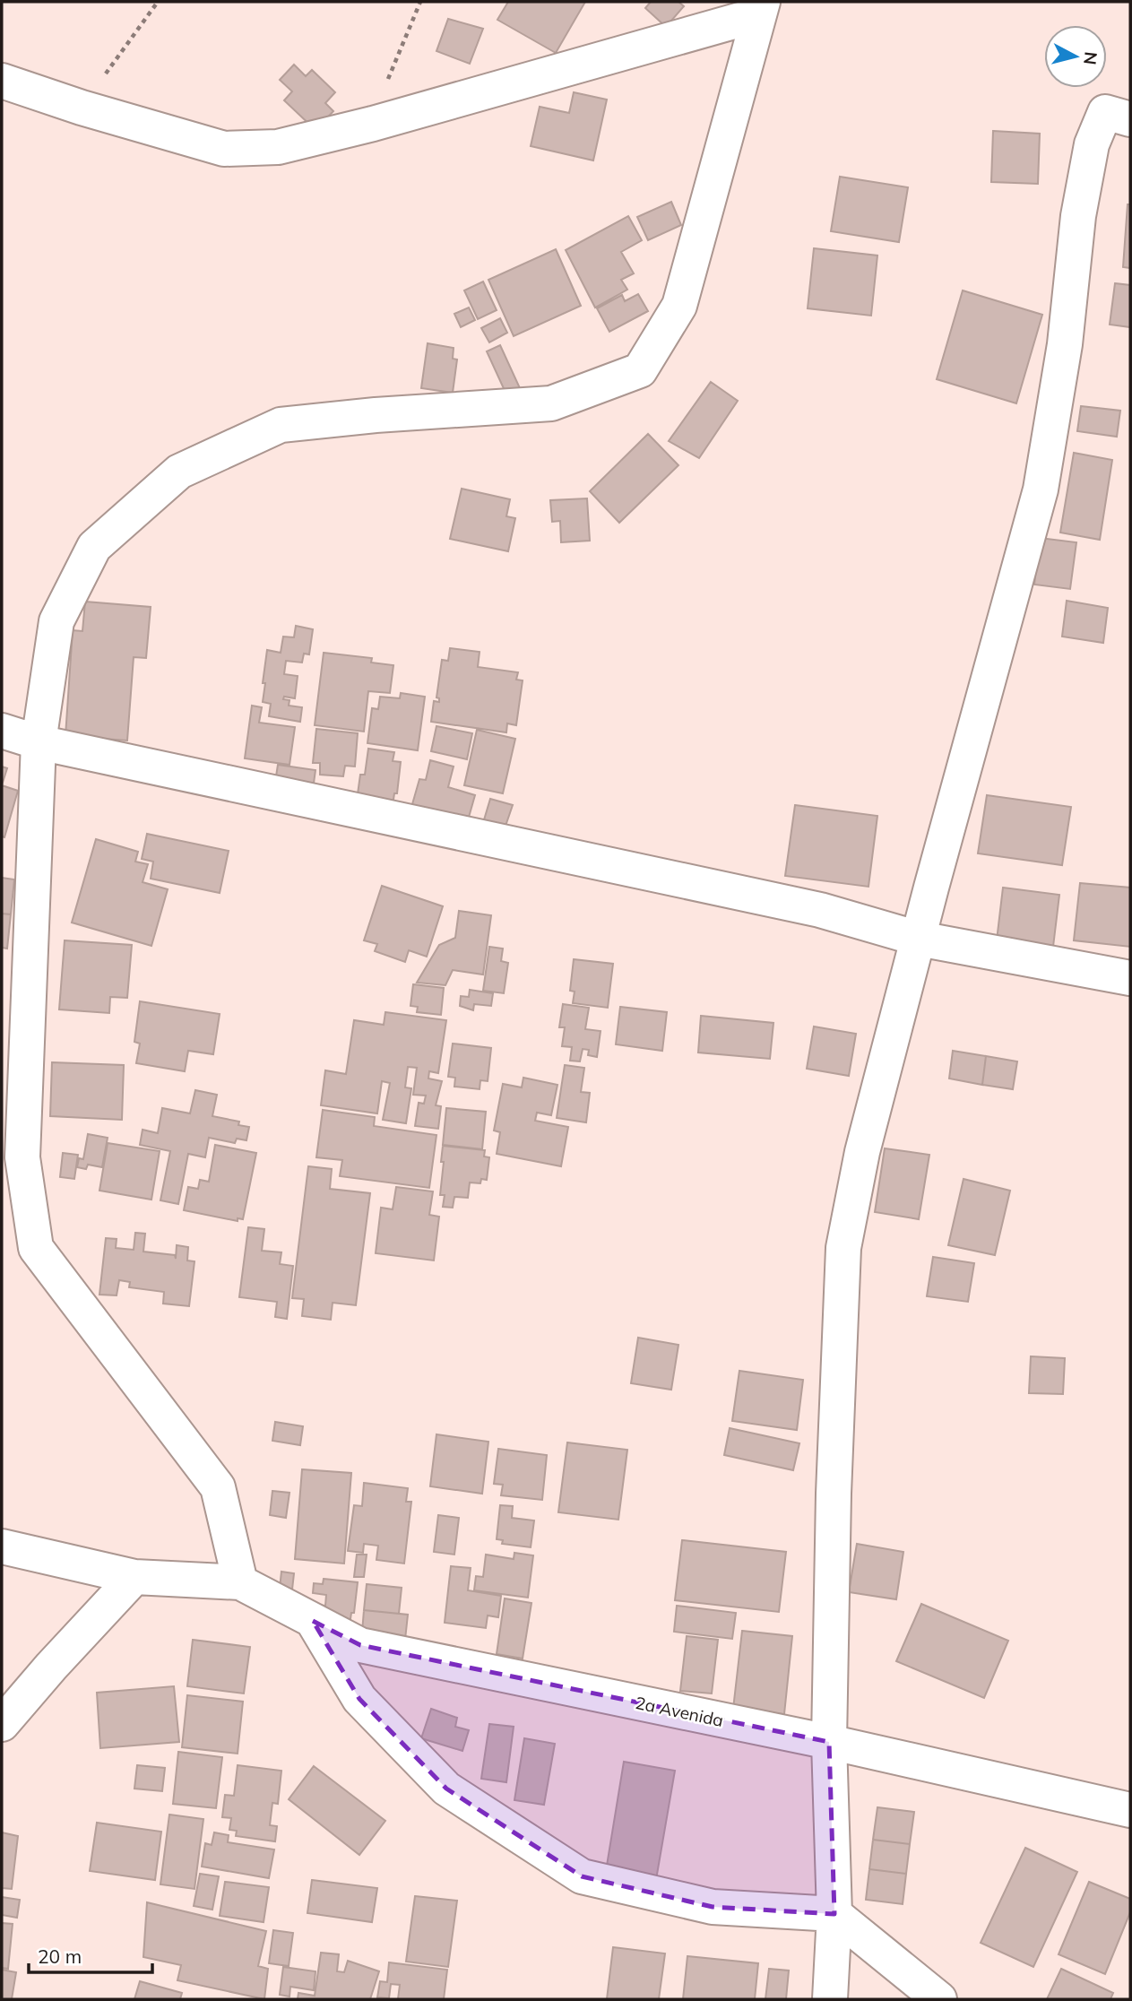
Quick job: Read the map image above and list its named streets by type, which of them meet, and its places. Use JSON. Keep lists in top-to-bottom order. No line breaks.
{"streets":{"street":["2a Avenida"]},"scale_bar":"20 m","north":"right"}
